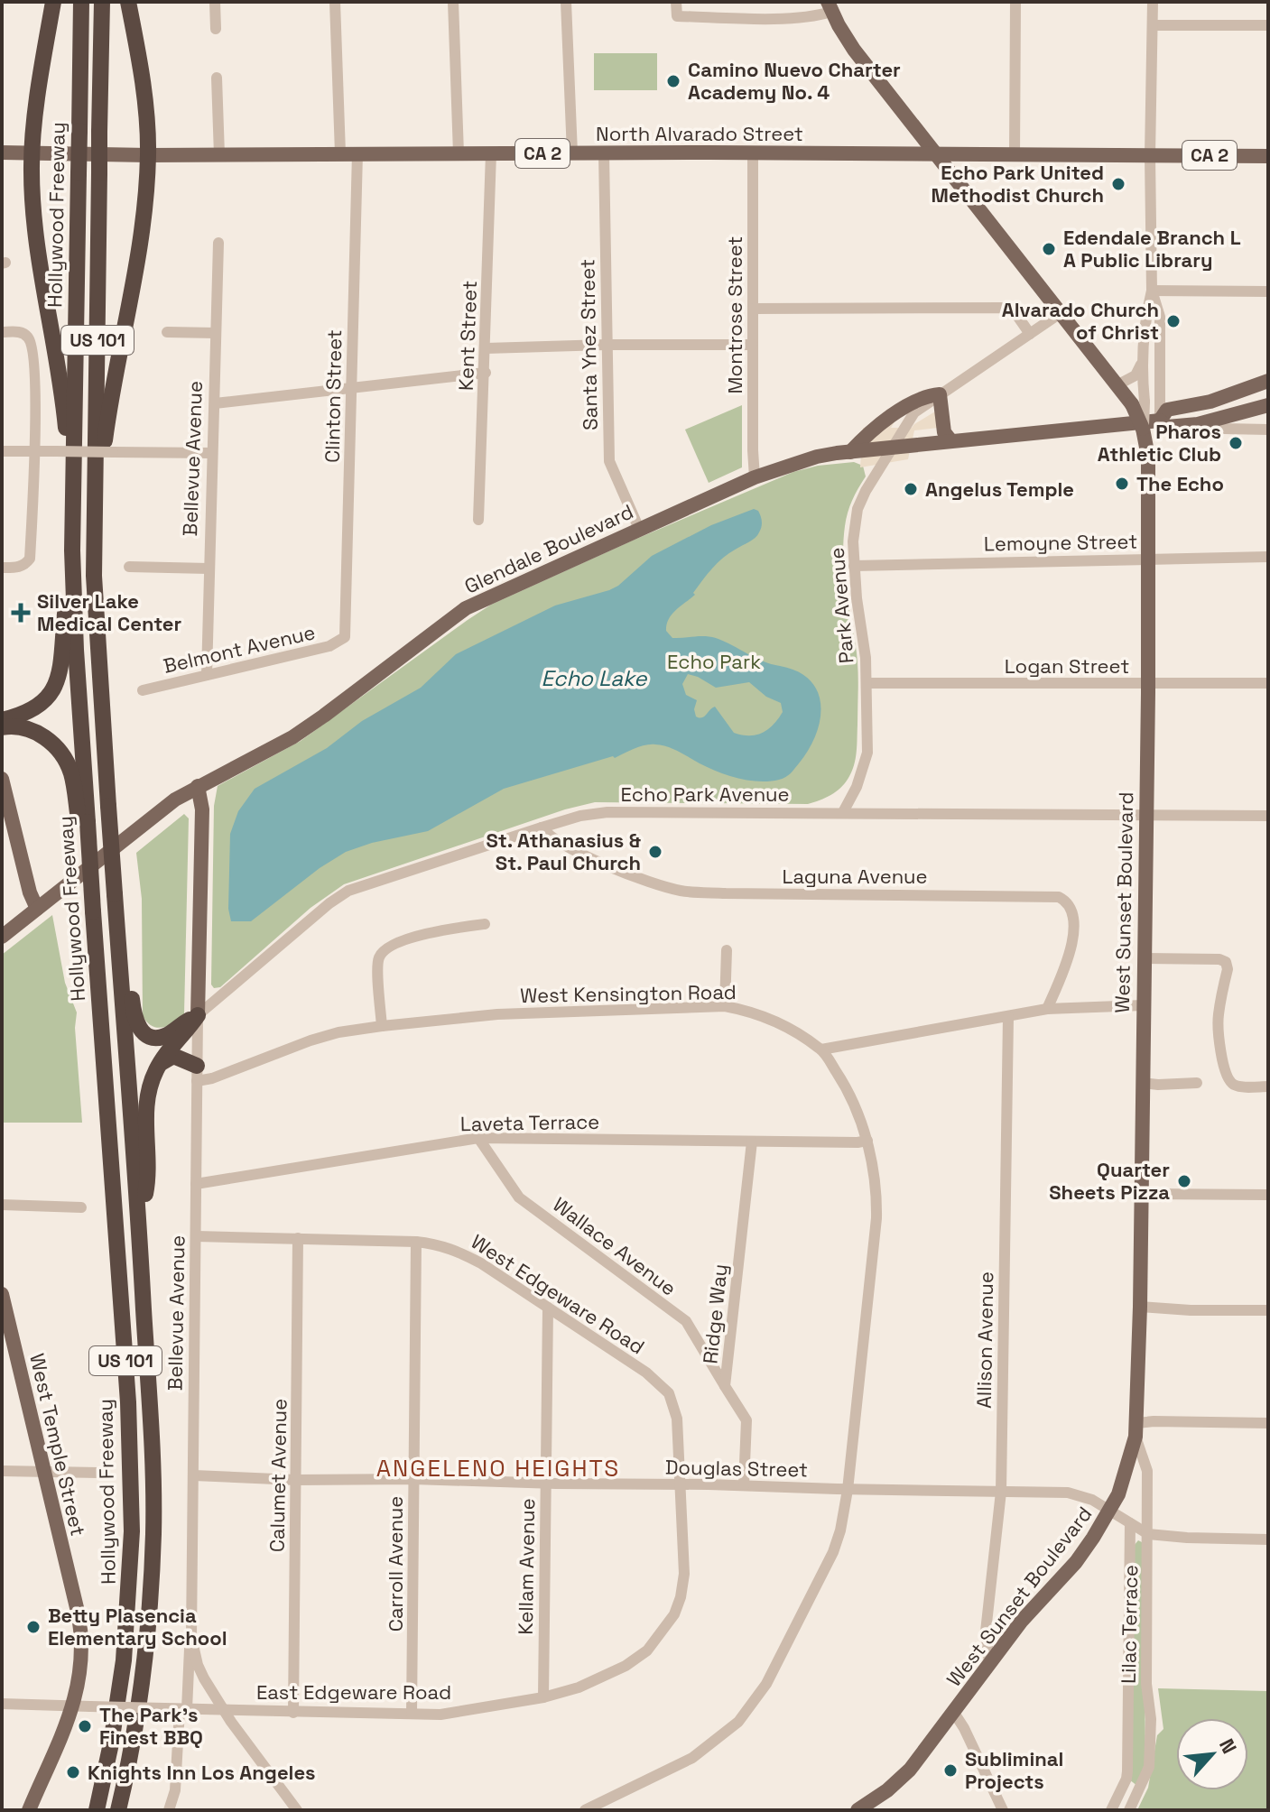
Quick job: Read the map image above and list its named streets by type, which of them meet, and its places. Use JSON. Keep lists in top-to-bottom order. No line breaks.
{"streets":{"highway":["Hollywood Freeway","US 101"],"main road":["North Alvarado Street","CA 2","Bellevue Avenue","Glendale Boulevard","West Sunset Boulevard","West Temple Street"],"street":["Montrose Street","Kent Street","Santa Ynez Street","Clinton Street","Lemoyne Street","Park Avenue","Belmont Avenue","Logan Street","Echo Park Avenue","Laguna Avenue","West Kensington Road","Laveta Terrace","Wallace Avenue","West Edgeware Road","Ridge Way","Allison Avenue","Douglas Street","Calumet Avenue","Carroll Avenue","Kellam Avenue","Lilac Terrace","East Edgeware Road"]},"crossings":[["North Alvarado Street","Montrose Street"],["North Alvarado Street","Kent Street"],["North Alvarado Street","Santa Ynez Street"],["North Alvarado Street","Clinton Street"],["North Alvarado Street","West Sunset Boulevard"],["Montrose Street","Glendale Boulevard"],["Santa Ynez Street","Glendale Boulevard"],["Clinton Street","Belmont Avenue"],["Bellevue Avenue","Glendale Boulevard"],["Bellevue Avenue","Belmont Avenue"],["Bellevue Avenue","Echo Park Avenue"],["Bellevue Avenue","West Kensington Road"],["Bellevue Avenue","Laveta Terrace"],["Bellevue Avenue","West Edgeware Road"],["Bellevue Avenue","Douglas Street"],["Bellevue Avenue","East Edgeware Road"],["Lemoyne Street","Park Avenue"],["Lemoyne Street","West Sunset Boulevard"],["Glendale Boulevard","Park Avenue"],["Park Avenue","Logan Street"],["Park Avenue","Echo Park Avenue"],["Park Avenue","West Sunset Boulevard"],["Logan Street","West Sunset Boulevard"],["Echo Park Avenue","Laguna Avenue"],["Echo Park Avenue","West Sunset Boulevard"],["West Sunset Boulevard","Allison Avenue"],["West Sunset Boulevard","Douglas Street"],["West Sunset Boulevard","Lilac Terrace"],["West Kensington Road","Laveta Terrace"],["West Kensington Road","Douglas Street"],["Laveta Terrace","Wallace Avenue"],["Laveta Terrace","Ridge Way"],["Wallace Avenue","Ridge Way"],["West Edgeware Road","Douglas Street"],["West Edgeware Road","Calumet Avenue"],["West Edgeware Road","Carroll Avenue"],["West Edgeware Road","Kellam Avenue"],["West Edgeware Road","East Edgeware Road"],["Ridge Way","Douglas Street"],["Allison Avenue","Douglas Street"],["West Temple Street","East Edgeware Road"],["Douglas Street","Calumet Avenue"],["Douglas Street","Carroll Avenue"],["Douglas Street","Kellam Avenue"],["Douglas Street","Lilac Terrace"],["Douglas Street","East Edgeware Road"],["Calumet Avenue","East Edgeware Road"],["Carroll Avenue","East Edgeware Road"],["Kellam Avenue","East Edgeware Road"]],"districts":["ANGELENO HEIGHTS"],"water":["Echo Lake"],"parks":["Echo Park"],"places":{"other":["Camino Nuevo Charter Academy No. 4","Echo Park United Methodist Church","Edendale Branch L A Public Library","Alvarado Church of Christ","Pharos Athletic Club","The Echo","Angelus Temple","St. Athanasius & St. Paul Church","Quarter Sheets Pizza","Betty Plasencia Elementary School","The Park's Finest BBQ","Subliminal Projects","Knights Inn Los Angeles"],"health":["Silver Lake Medical Center"]},"north":"top right"}
